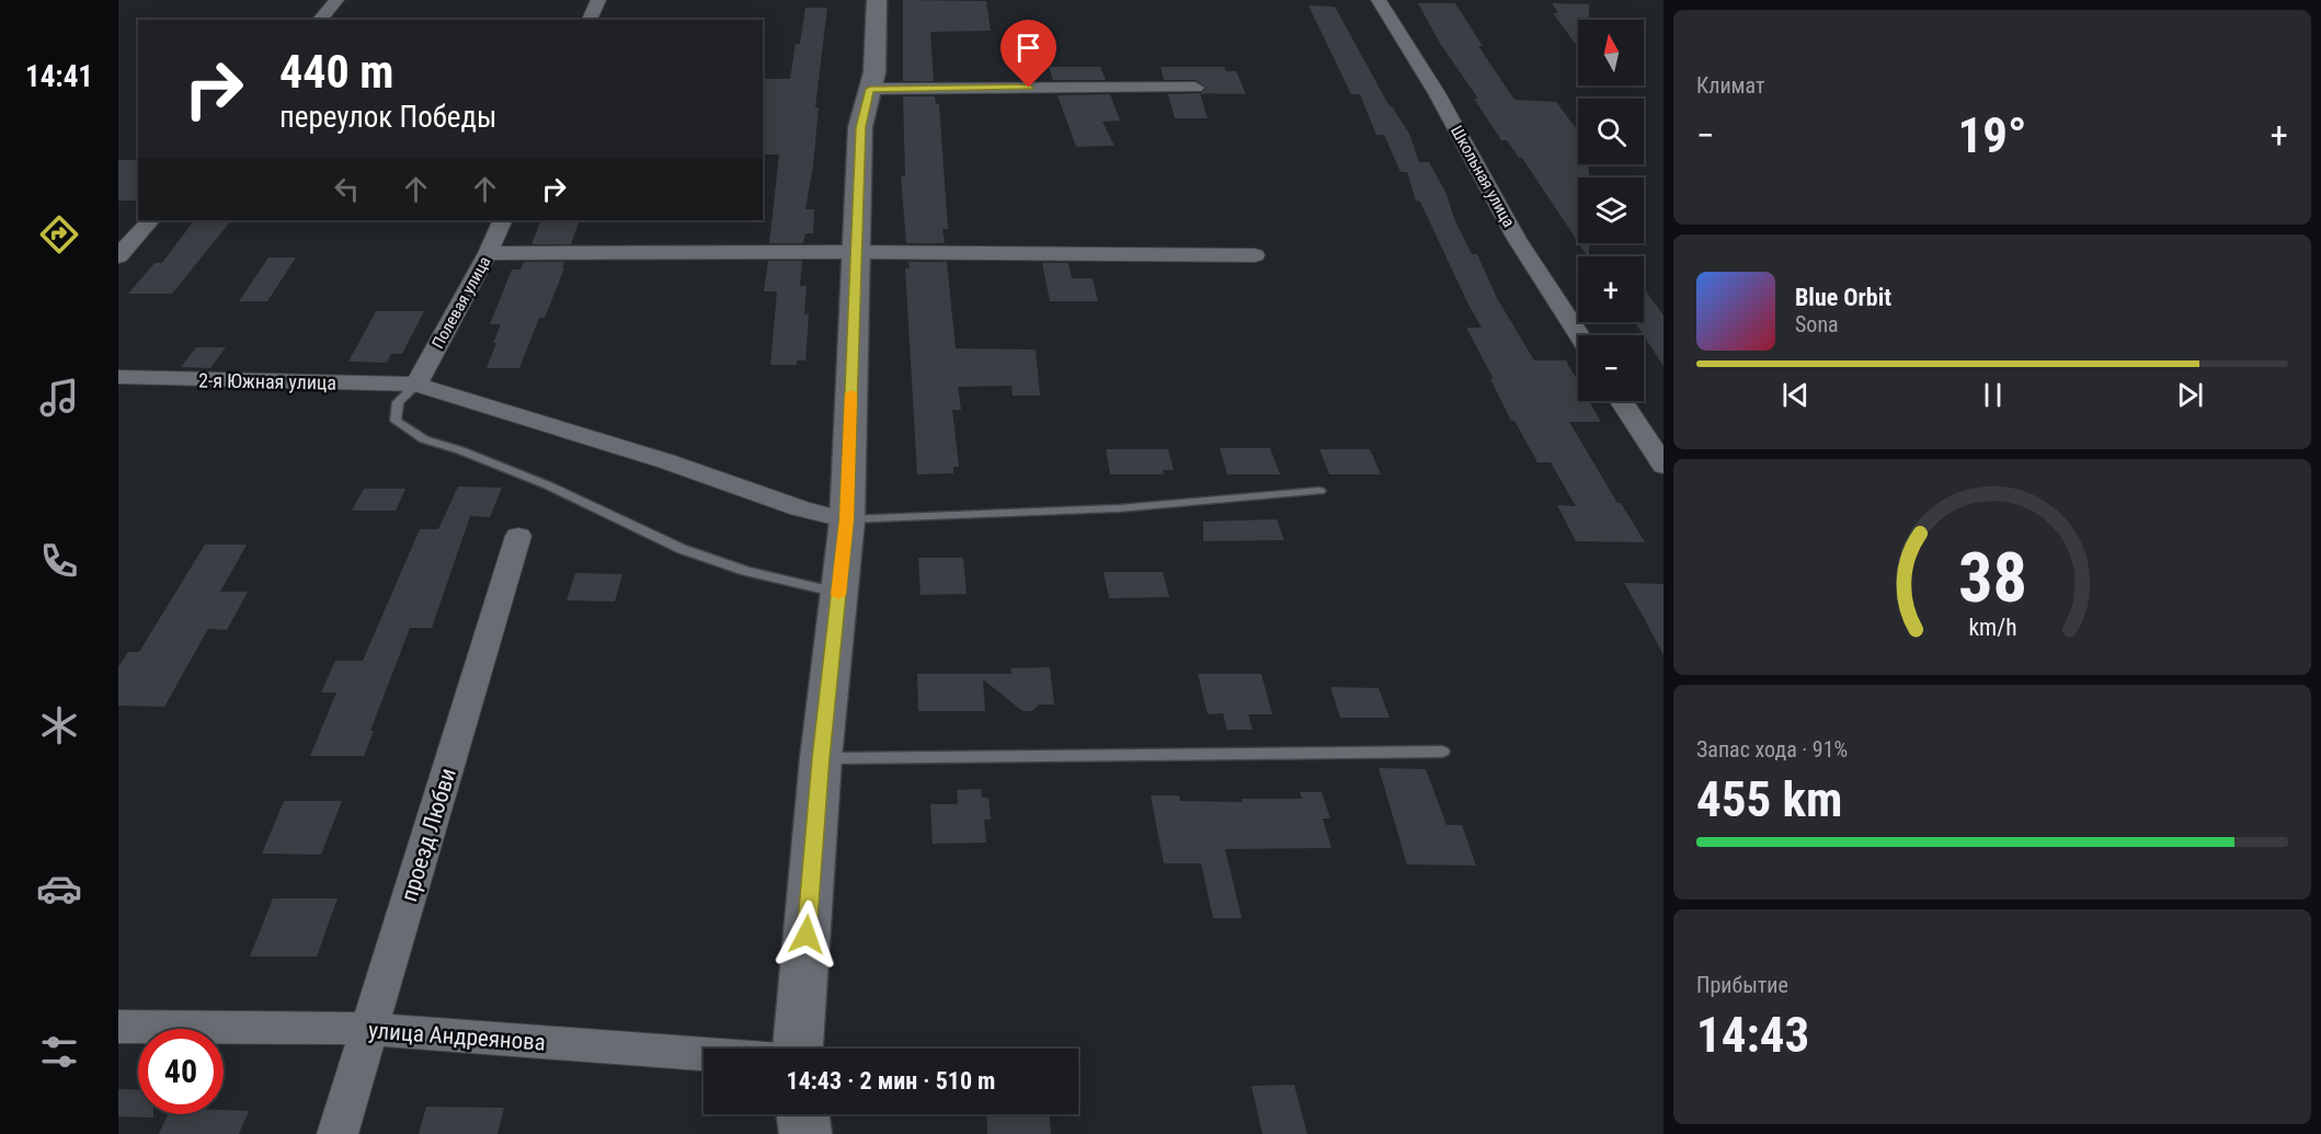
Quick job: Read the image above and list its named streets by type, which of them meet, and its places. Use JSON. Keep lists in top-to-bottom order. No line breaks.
{"streets":{"street":["Школьная улица","Полевая улица","2-я Южная улица","проезд Любви","улица Андреянова"]},"crossings":[["Полевая улица","2-я Южная улица"],["проезд Любви","улица Андреянова"]],"north":"top","page":{"tabs":"14:41","tile":["Климат",["Запас хода · 91%","455 km"],["Прибытие","14:43"]],"map_buttons":["+","−"],"turn":["440 m","переулок Победы"],"heat":["−","19°","+"],"song":["Blue Orbit","Sona"],"limit":"40","trip":"14:43 · 2 мин · 510 m","gauge":["38","km/h"]}}
